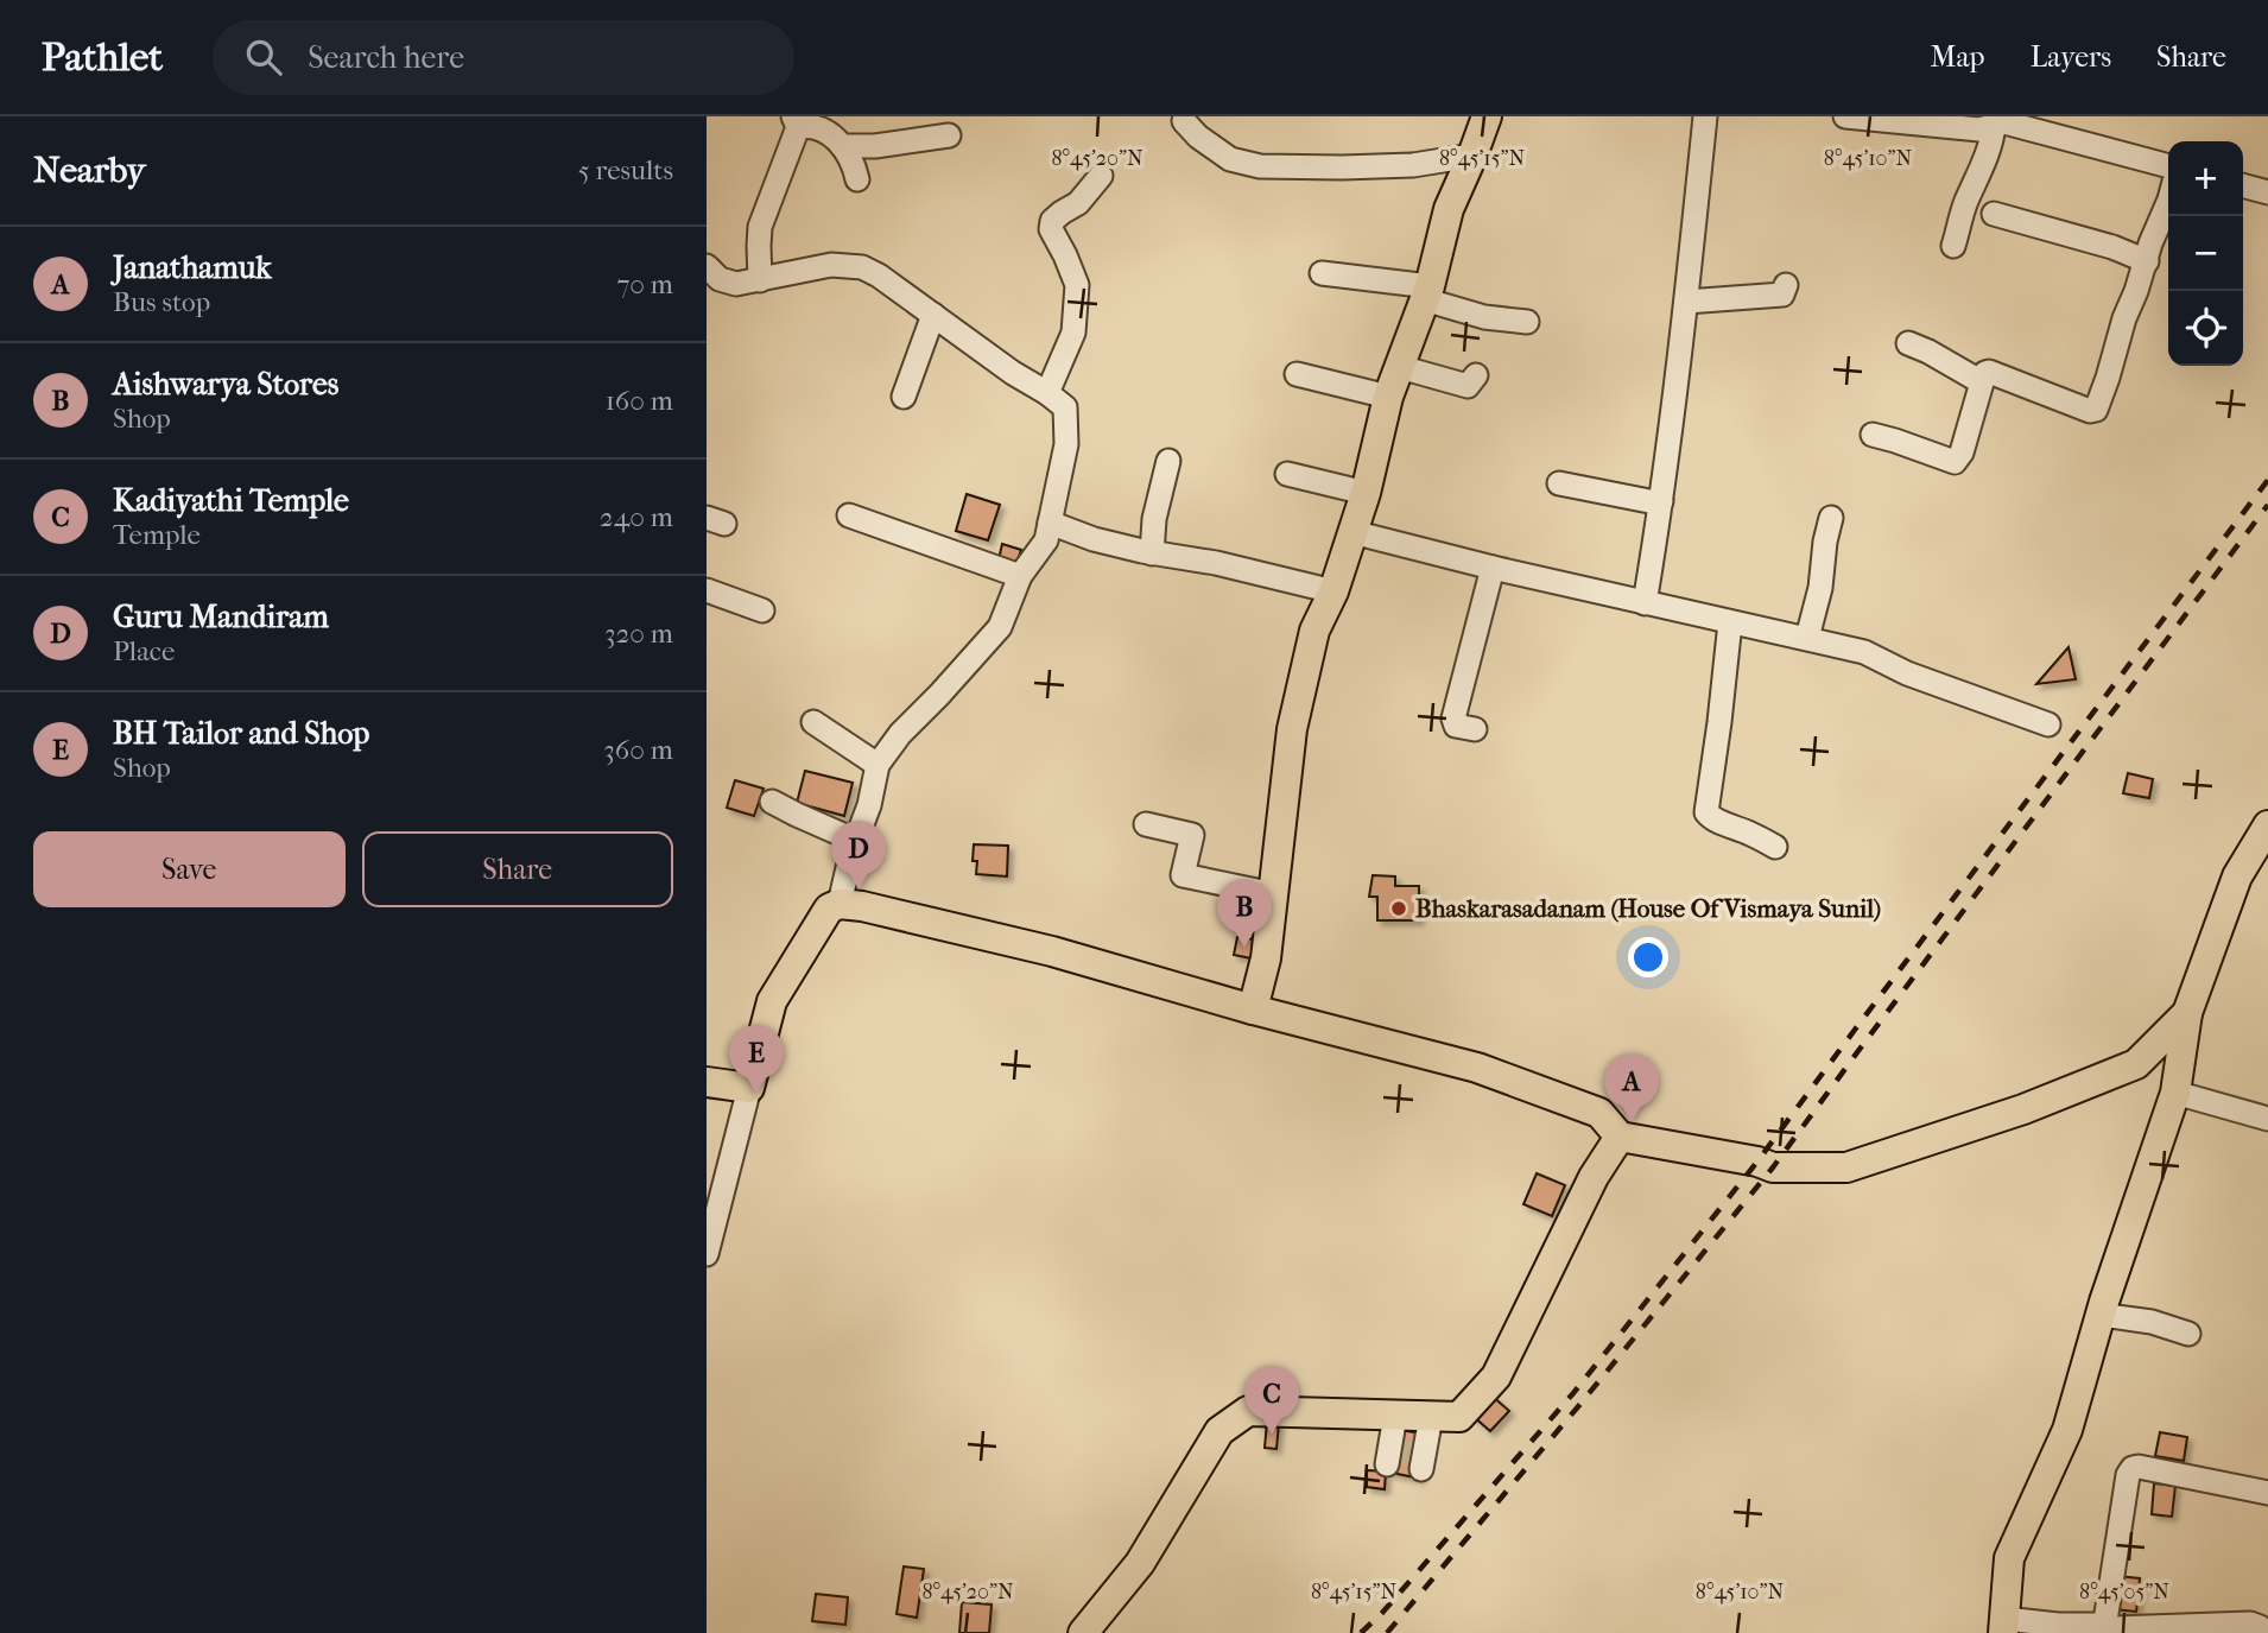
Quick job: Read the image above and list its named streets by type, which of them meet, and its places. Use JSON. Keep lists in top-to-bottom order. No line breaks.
{"places":["Bhaskarasadanam (House Of Vismaya Sunil)"],"page":{"header":"Pathlet","search":"Search here","nav":["Map","Layers","Share"],"heading":["Nearby","5 results"],"map_buttons":["+","−"],"list":[{"mark":"A","name":"Janathamuk","note":"Bus stop","value":"70 m"},{"mark":"B","name":"Aishwarya Stores","note":"Shop","value":"160 m"},{"mark":"C","name":"Kadiyathi Temple","note":"Temple","value":"240 m"},{"mark":"D","name":"Guru Mandiram","note":"Place","value":"320 m"},{"mark":"E","name":"BH Tailor and Shop","note":"Shop","value":"360 m"}],"buttons":["Save","Share"],"pins":["D","B","E","A","C"]},"coordinates":["8°45'20\"N","8°45'15\"N","8°45'10\"N","8°45'05\"N"]}
